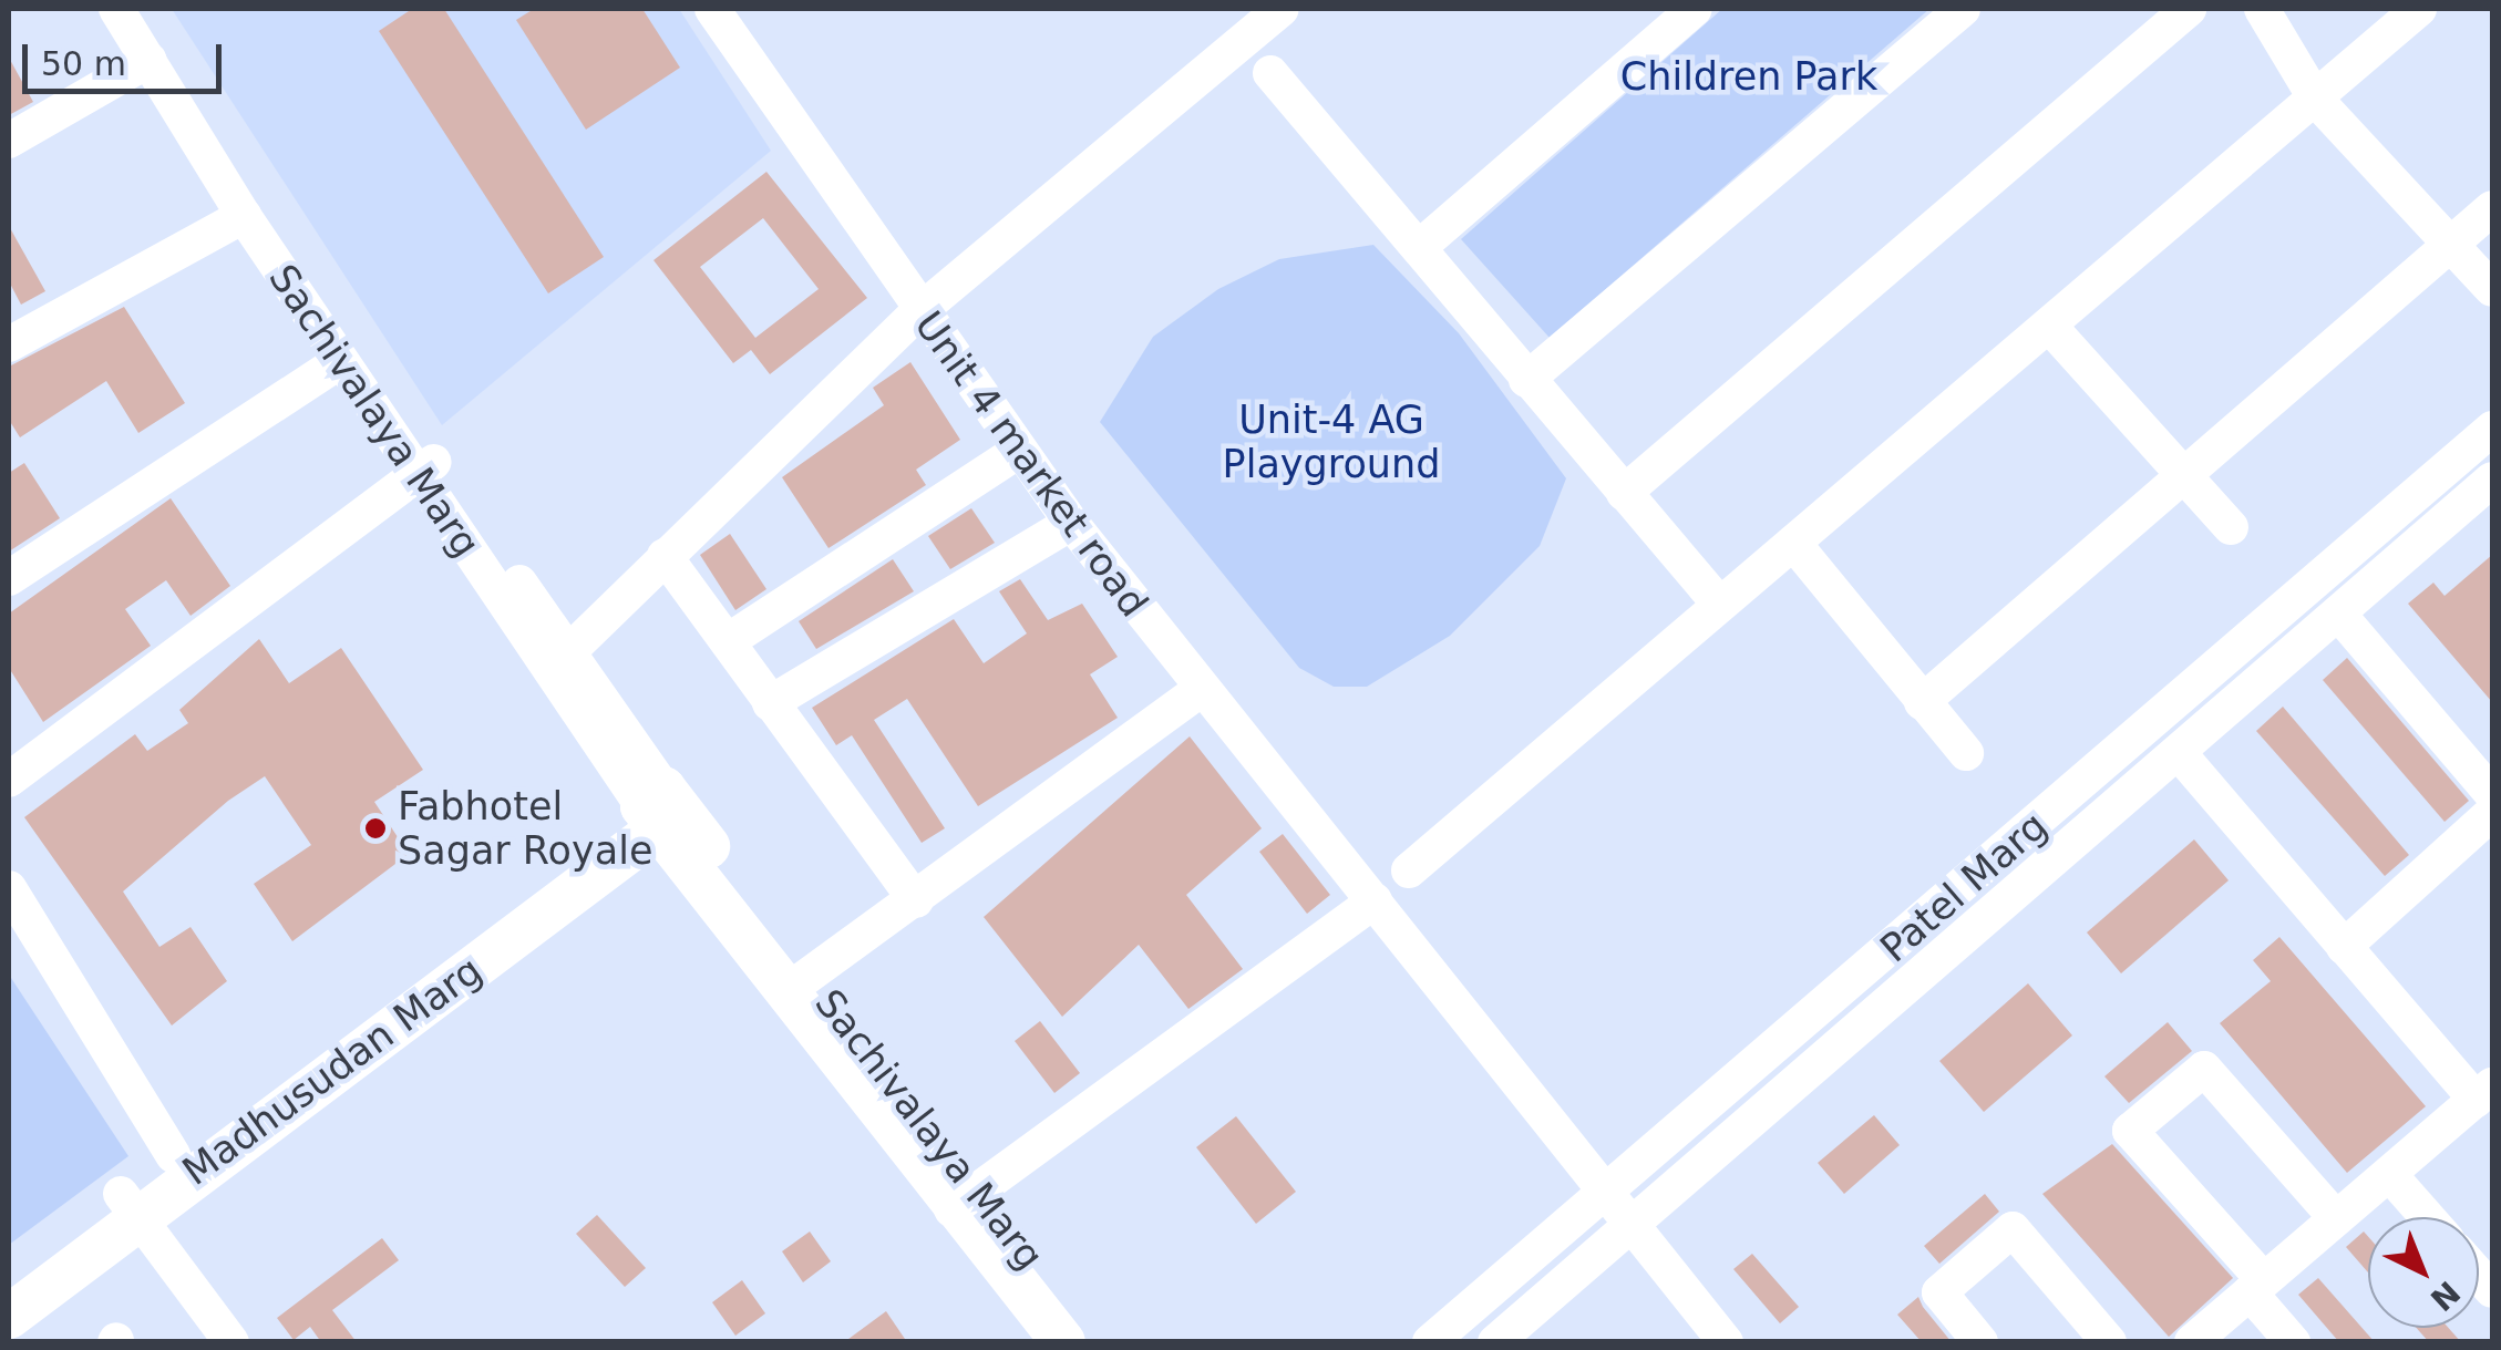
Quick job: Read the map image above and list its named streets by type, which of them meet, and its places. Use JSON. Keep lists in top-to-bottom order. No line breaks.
{"streets":{"main road":["Sachivalaya Marg","Madhusudan Marg"],"street":["Unit 4 market road","Patel Marg"]},"crossings":[["Sachivalaya Marg","Madhusudan Marg"],["Unit 4 market road","Patel Marg"]],"parks":["Children Park","Unit-4 AG Playground"],"places":["Fabhotel Sagar Royale"],"scale_bar":"50 m","north":"bottom right"}
